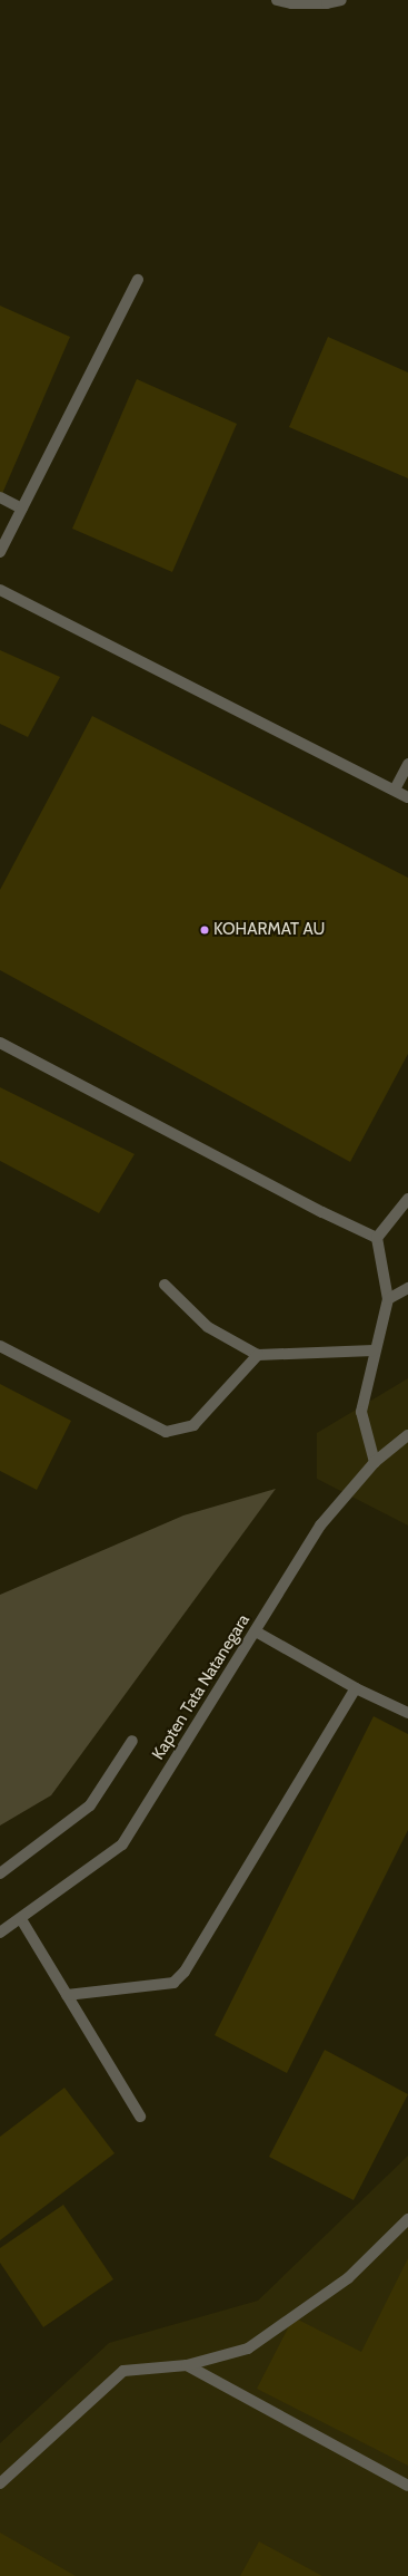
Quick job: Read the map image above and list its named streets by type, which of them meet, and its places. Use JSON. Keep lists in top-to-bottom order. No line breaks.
{"streets":{"street":["Kapten Tata Natanegara"]},"places":["KOHARMAT AU"]}
